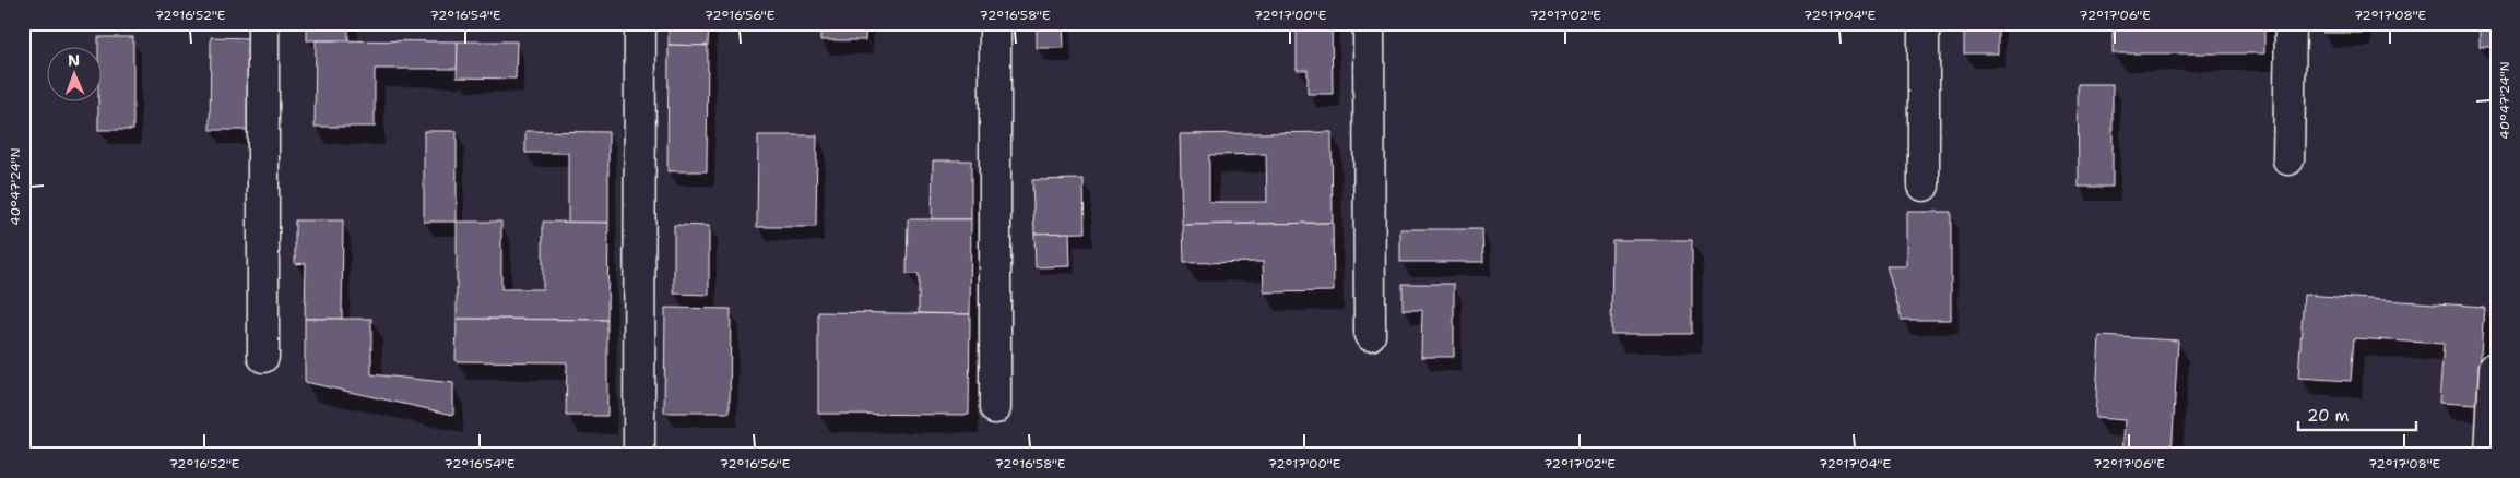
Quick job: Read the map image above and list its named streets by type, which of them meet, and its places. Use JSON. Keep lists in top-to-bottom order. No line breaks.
{"scale_bar":"20 m","north":"top","coordinates":["72°16'52\"E","72°16'54\"E","72°16'56\"E","72°16'58\"E","72°17'00\"E","72°17'02\"E","72°17'04\"E","72°17'06\"E","72°17'08\"E","40°47'24\"N"]}
